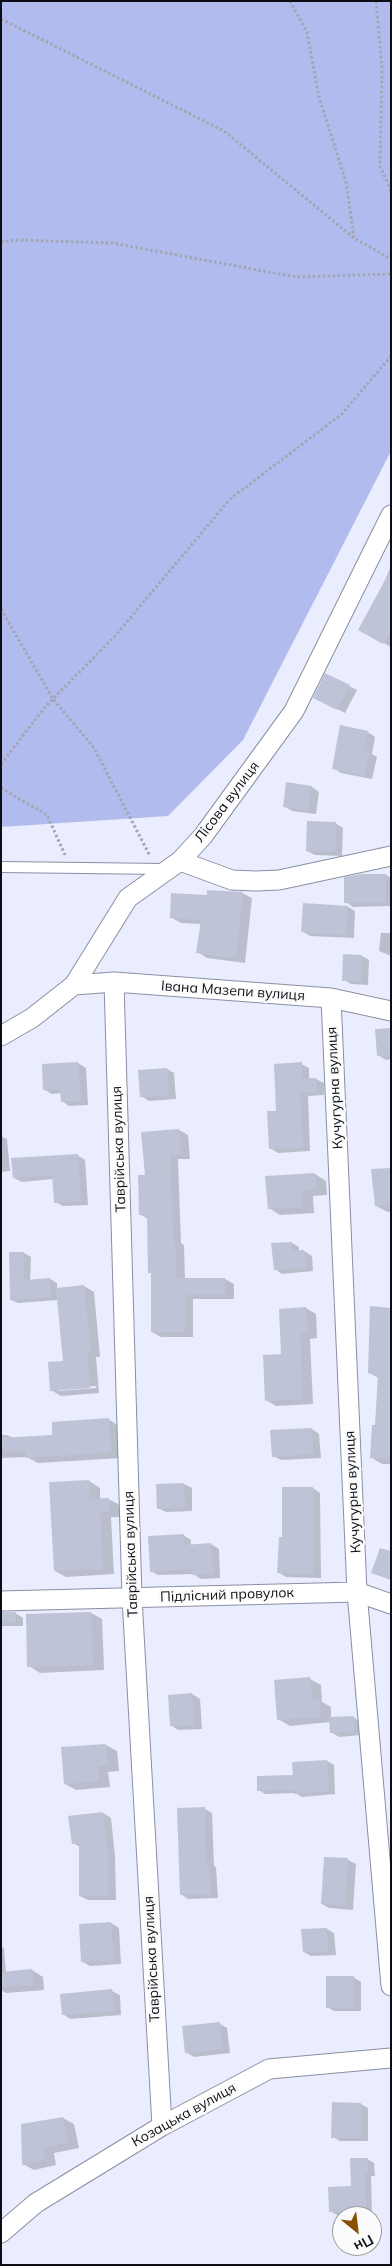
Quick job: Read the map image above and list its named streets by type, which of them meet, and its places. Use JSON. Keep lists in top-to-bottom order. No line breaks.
{"streets":{"street":["Лісова вулиця","Івана Мазепи вулиця","Кучугурна вулиця","Таврійська вулиця","Підлісний провулок","Козацька вулиця"]},"crossings":[["Лісова вулиця","Івана Мазепи вулиця"],["Івана Мазепи вулиця","Кучугурна вулиця"],["Івана Мазепи вулиця","Таврійська вулиця"],["Кучугурна вулиця","Підлісний провулок"],["Таврійська вулиця","Підлісний провулок"],["Таврійська вулиця","Козацька вулиця"]],"north":"bottom right"}
